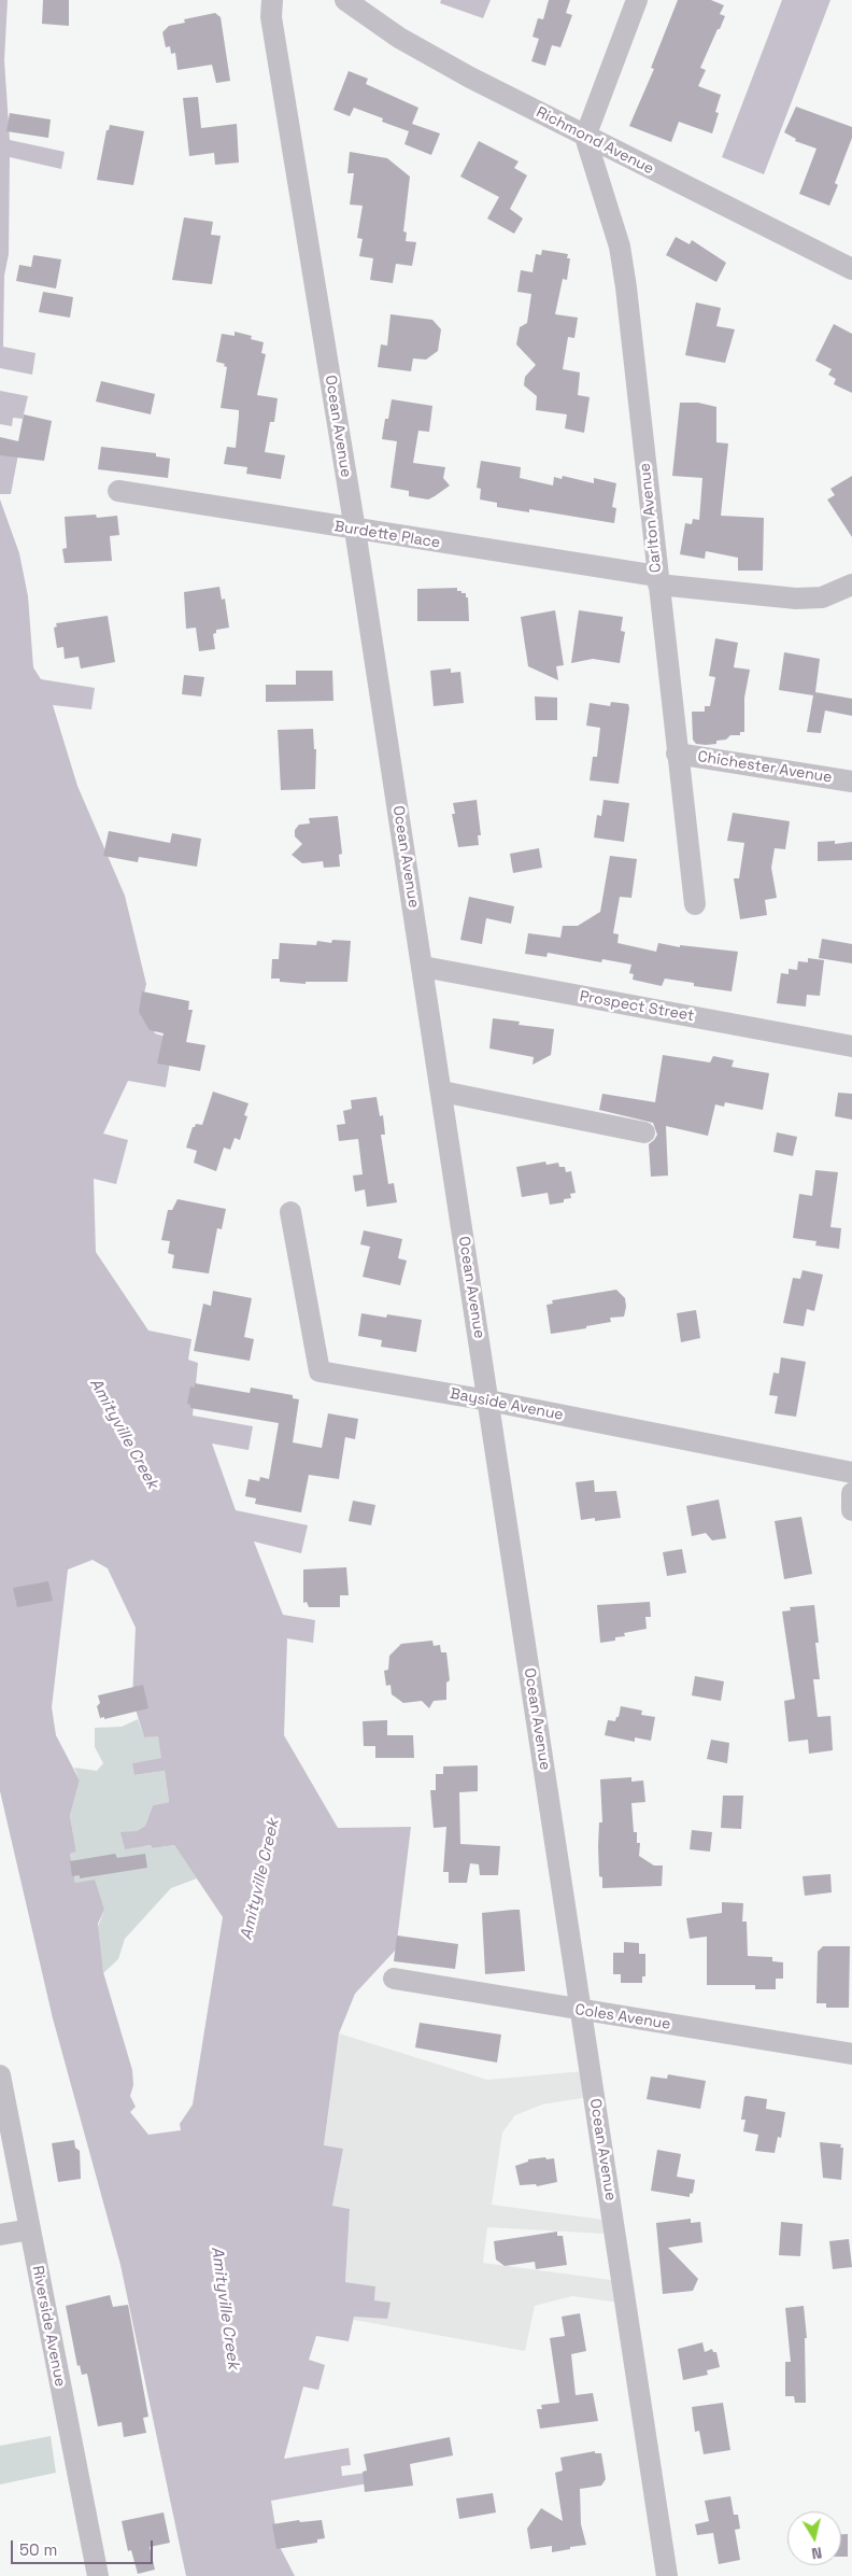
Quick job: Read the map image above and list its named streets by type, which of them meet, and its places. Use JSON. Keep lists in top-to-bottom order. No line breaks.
{"streets":{"street":["Richmond Avenue","Ocean Avenue","Carlton Avenue","Burdette Place","Chichester Avenue","Prospect Street","Bayside Avenue","Coles Avenue","Riverside Avenue"]},"crossings":[["Richmond Avenue","Carlton Avenue"],["Ocean Avenue","Burdette Place"],["Ocean Avenue","Prospect Street"],["Ocean Avenue","Bayside Avenue"],["Ocean Avenue","Coles Avenue"],["Carlton Avenue","Burdette Place"],["Carlton Avenue","Chichester Avenue"]],"water":["Amityville Creek"],"scale_bar":"50 m","north":"bottom"}
